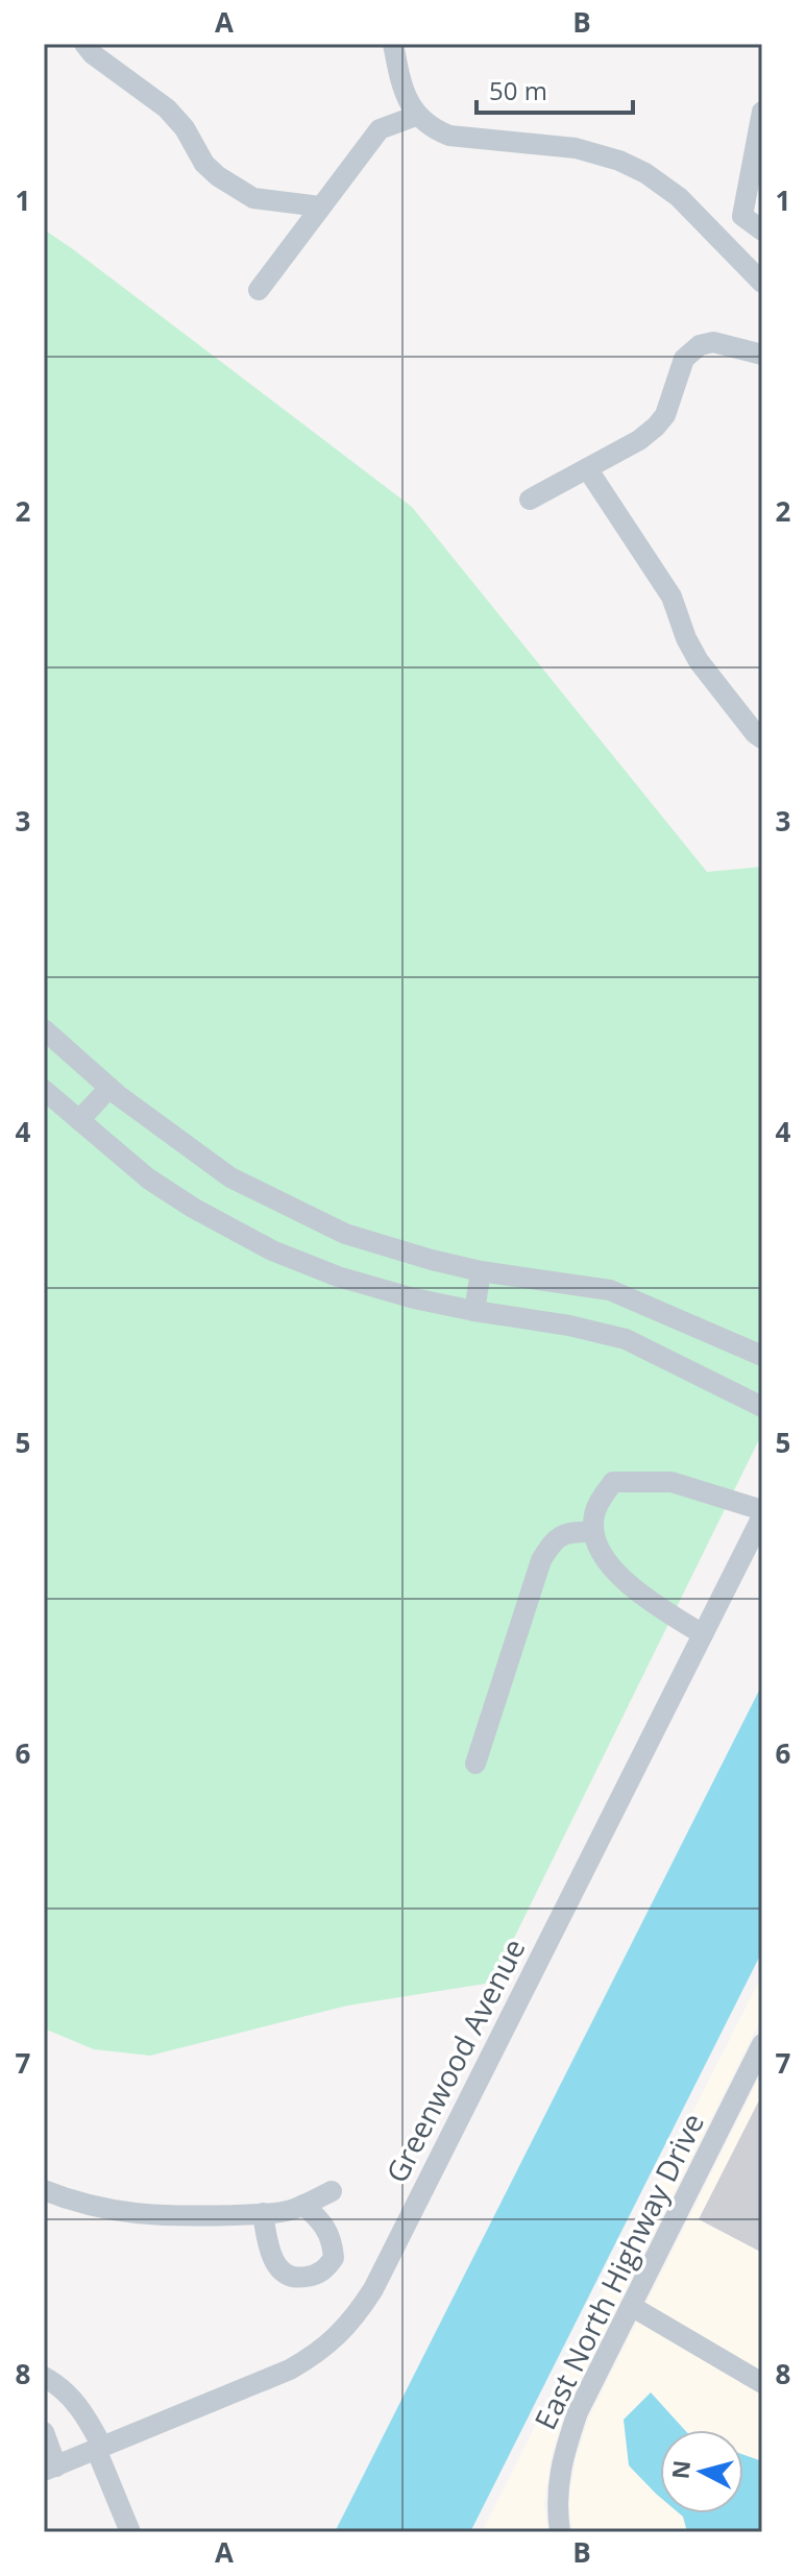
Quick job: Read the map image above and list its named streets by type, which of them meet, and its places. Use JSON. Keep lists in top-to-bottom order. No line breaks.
{"streets":{"street":["Greenwood Avenue","East North Highway Drive"]},"scale_bar":"50 m","north":"left","grid":{"columns":["A","B"],"rows":["1","2","3","4","5","6","7","8"]}}
